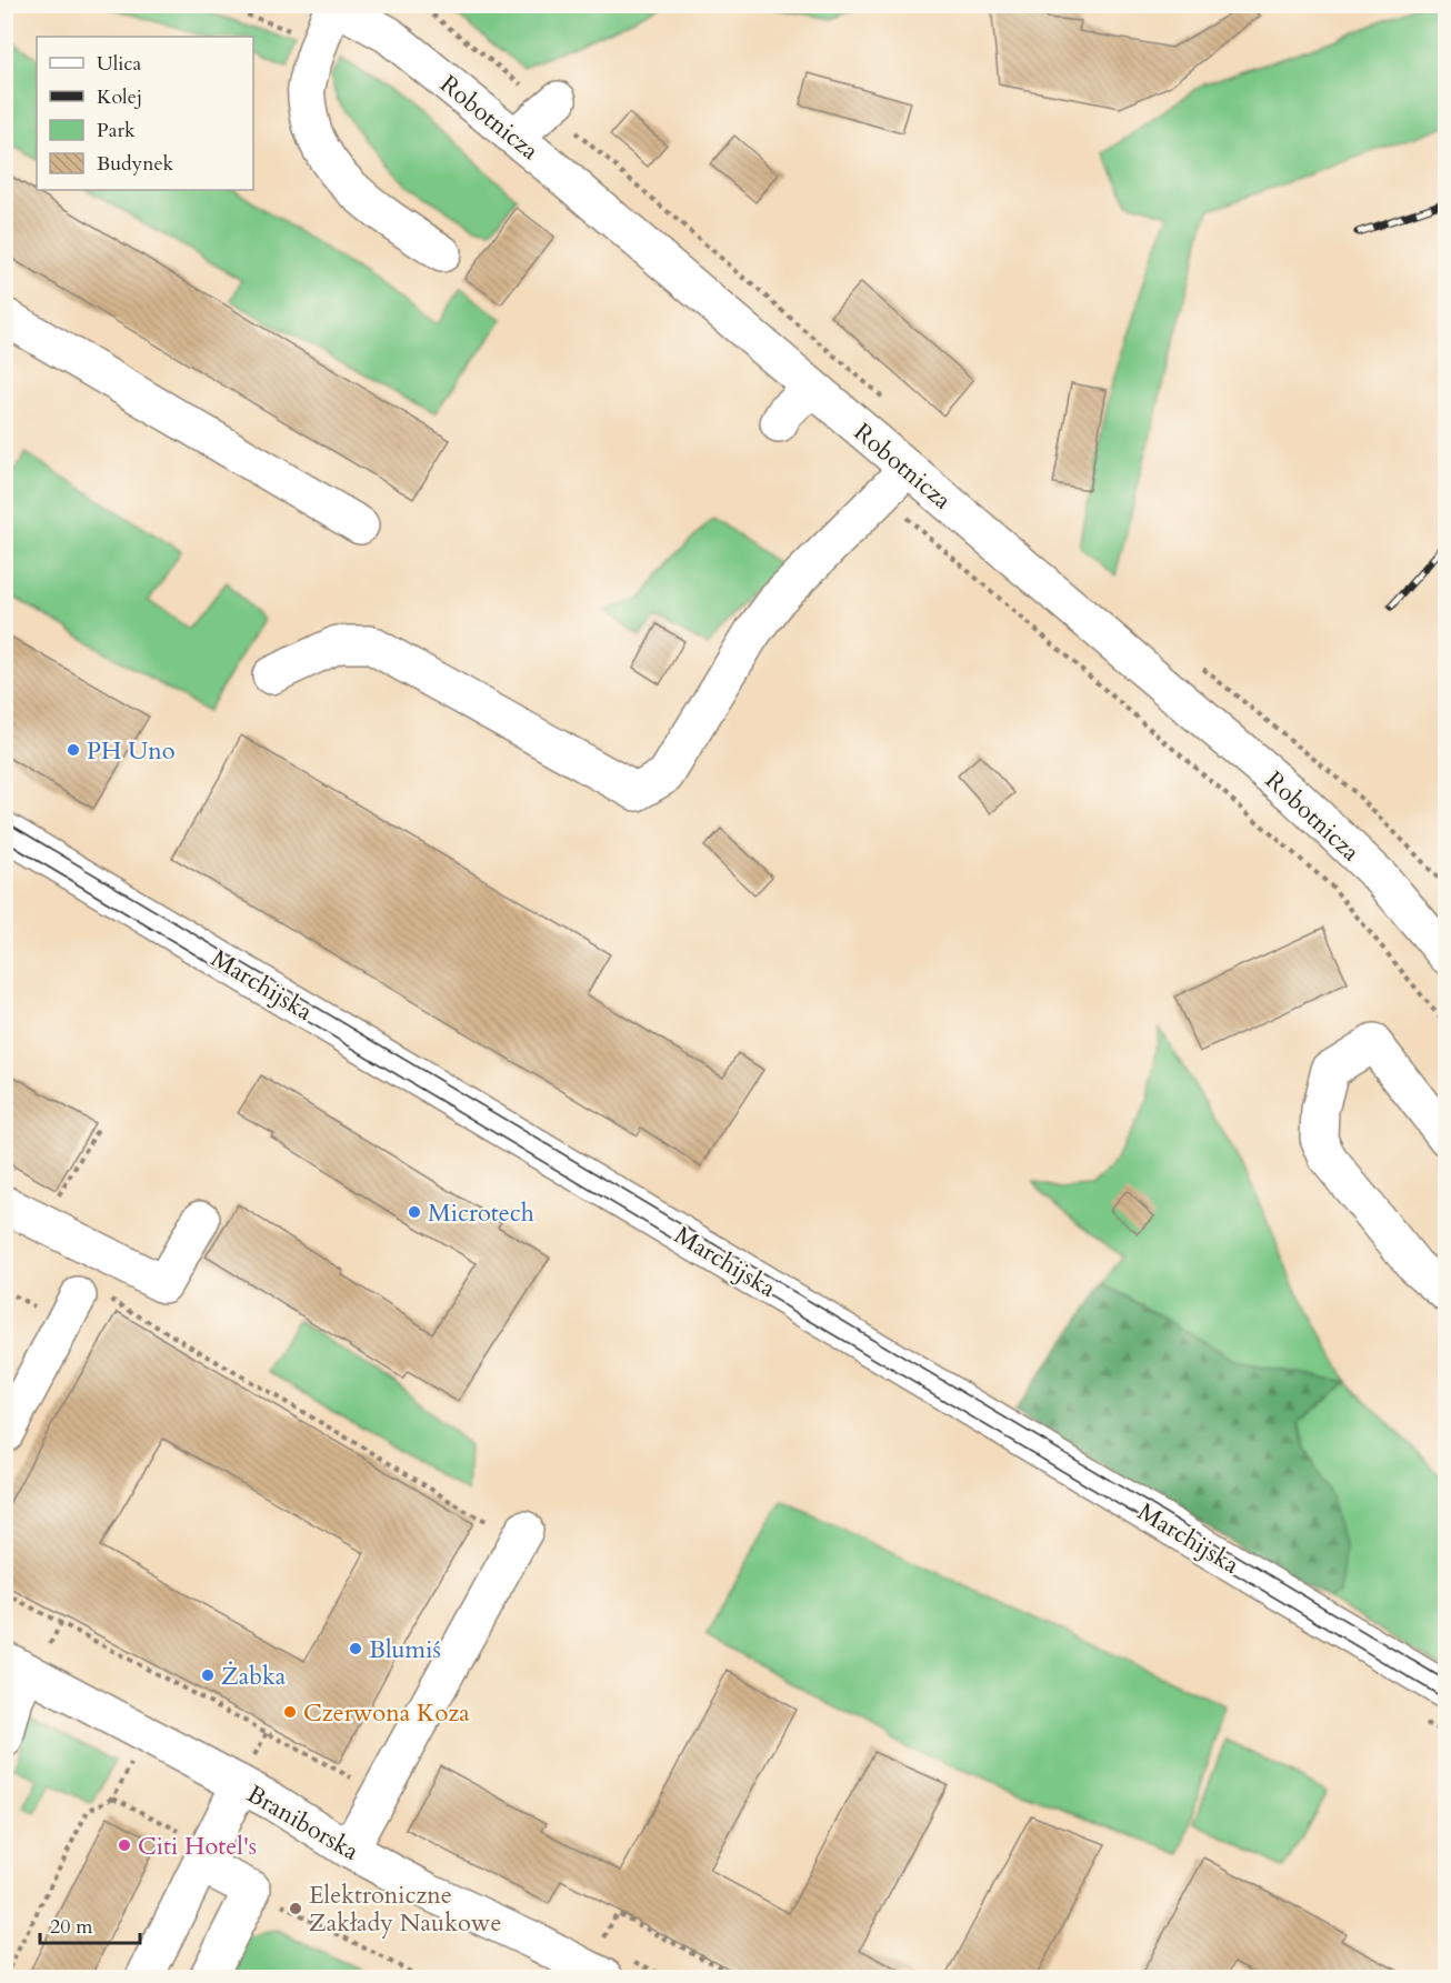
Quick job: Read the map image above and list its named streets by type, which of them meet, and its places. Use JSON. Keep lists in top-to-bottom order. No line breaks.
{"streets":{"street":["Robotnicza","Marchijska","Braniborska"]},"places":["PH Uno","Microtech","Blumiś","Żabka","Czerwona Koza","Citi Hotel's","Elektroniczne Zakłady Naukowe"],"legend":["Ulica","Kolej","Park","Budynek"],"scale_bar":"20 m"}
